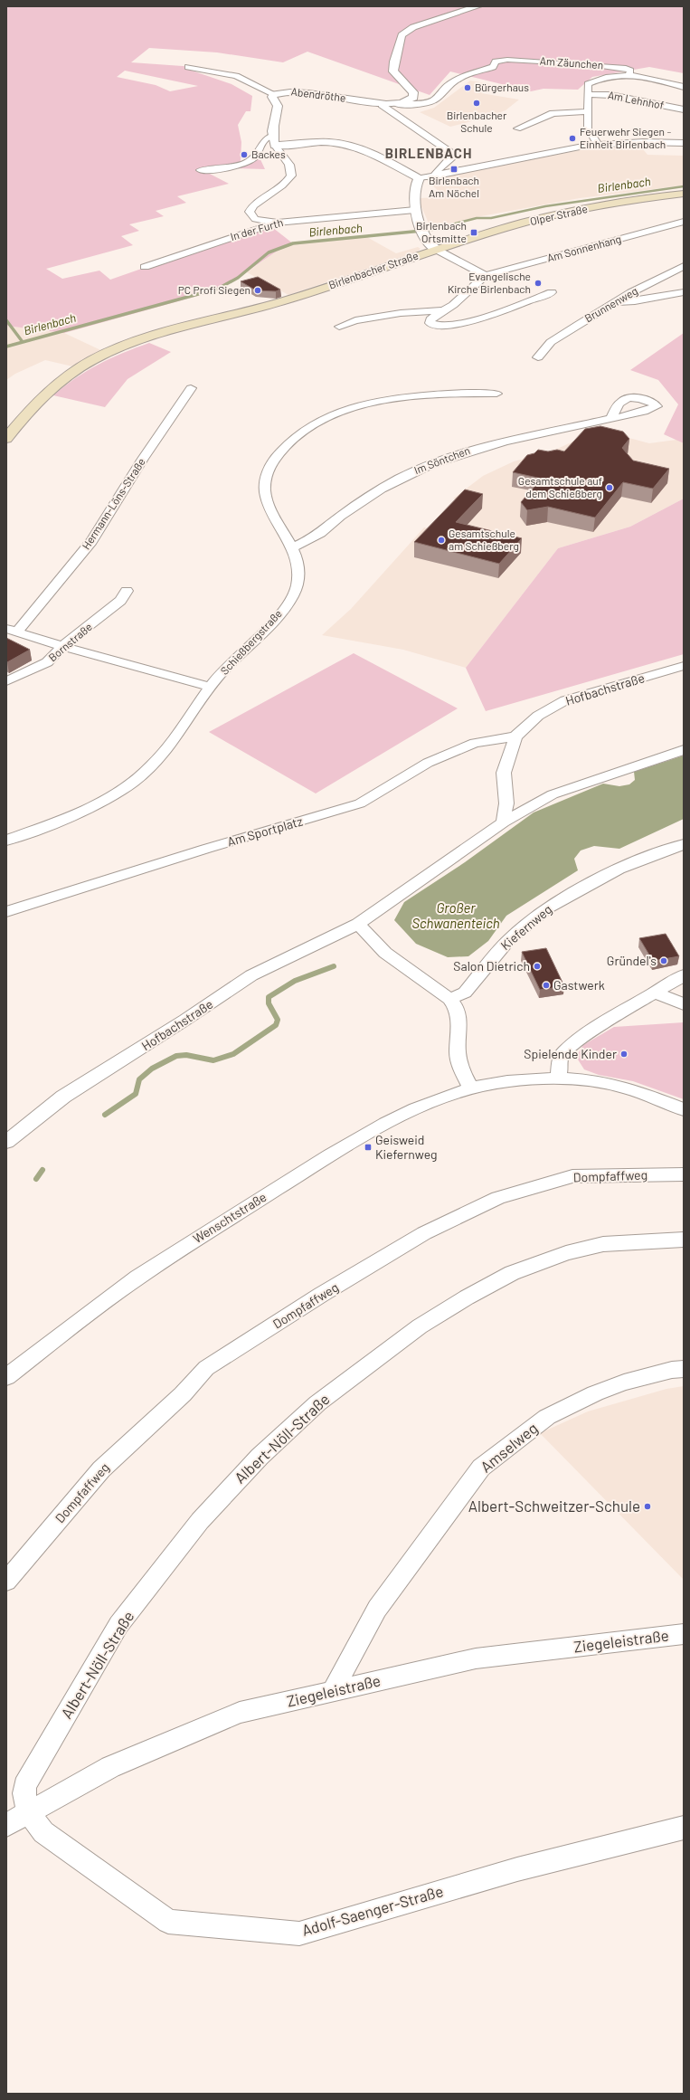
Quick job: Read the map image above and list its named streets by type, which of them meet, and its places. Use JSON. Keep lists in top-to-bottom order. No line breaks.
{"streets":{"main road":["Olper Straße","Birlenbacher Straße"],"street":["Am Zäunchen","Abendröthe","Am Lehnhof","In der Furth","Am Sonnenhang","Brunnenweg","Im Söntchen","Hermann-Löns-Straße","Bornstraße","Schießbergstraße","Hofbachstraße","Am Sportplatz","Kiefernweg","Dompfaffweg","Wenschtstraße","Albert-Nöll-Straße","Amselweg","Ziegeleistraße","Adolf-Saenger-Straße"]},"crossings":[["Am Zäunchen","Abendröthe"],["Am Zäunchen","Am Lehnhof"],["Olper Straße","Birlenbacher Straße"],["In der Furth","Birlenbacher Straße"],["Im Söntchen","Schießbergstraße"],["Hermann-Löns-Straße","Schießbergstraße"],["Bornstraße","Schießbergstraße"],["Hofbachstraße","Am Sportplatz"],["Albert-Nöll-Straße","Ziegeleistraße"],["Albert-Nöll-Straße","Adolf-Saenger-Straße"],["Amselweg","Ziegeleistraße"],["Ziegeleistraße","Adolf-Saenger-Straße"]],"districts":["BIRLENBACH"],"water":["Birlenbach","Großer Schwanenteich"],"places":{"other":["Bürgerhaus","Birlenbacher Schule","Feuerwehr Siegen - Einheit Birlenbach","Backes","Evangelische Kirche Birlenbach","PC Profi Siegen","Gesamtschule auf dem Schießberg","Gesamtschule am Schießberg","Gründel's","Salon Dietrich","Gastwerk","Spielende Kinder","Albert-Schweitzer-Schule"],"transit":["Birlenbach Am Nöchel","Birlenbach Ortsmitte","Geisweid Kiefernweg"]}}
